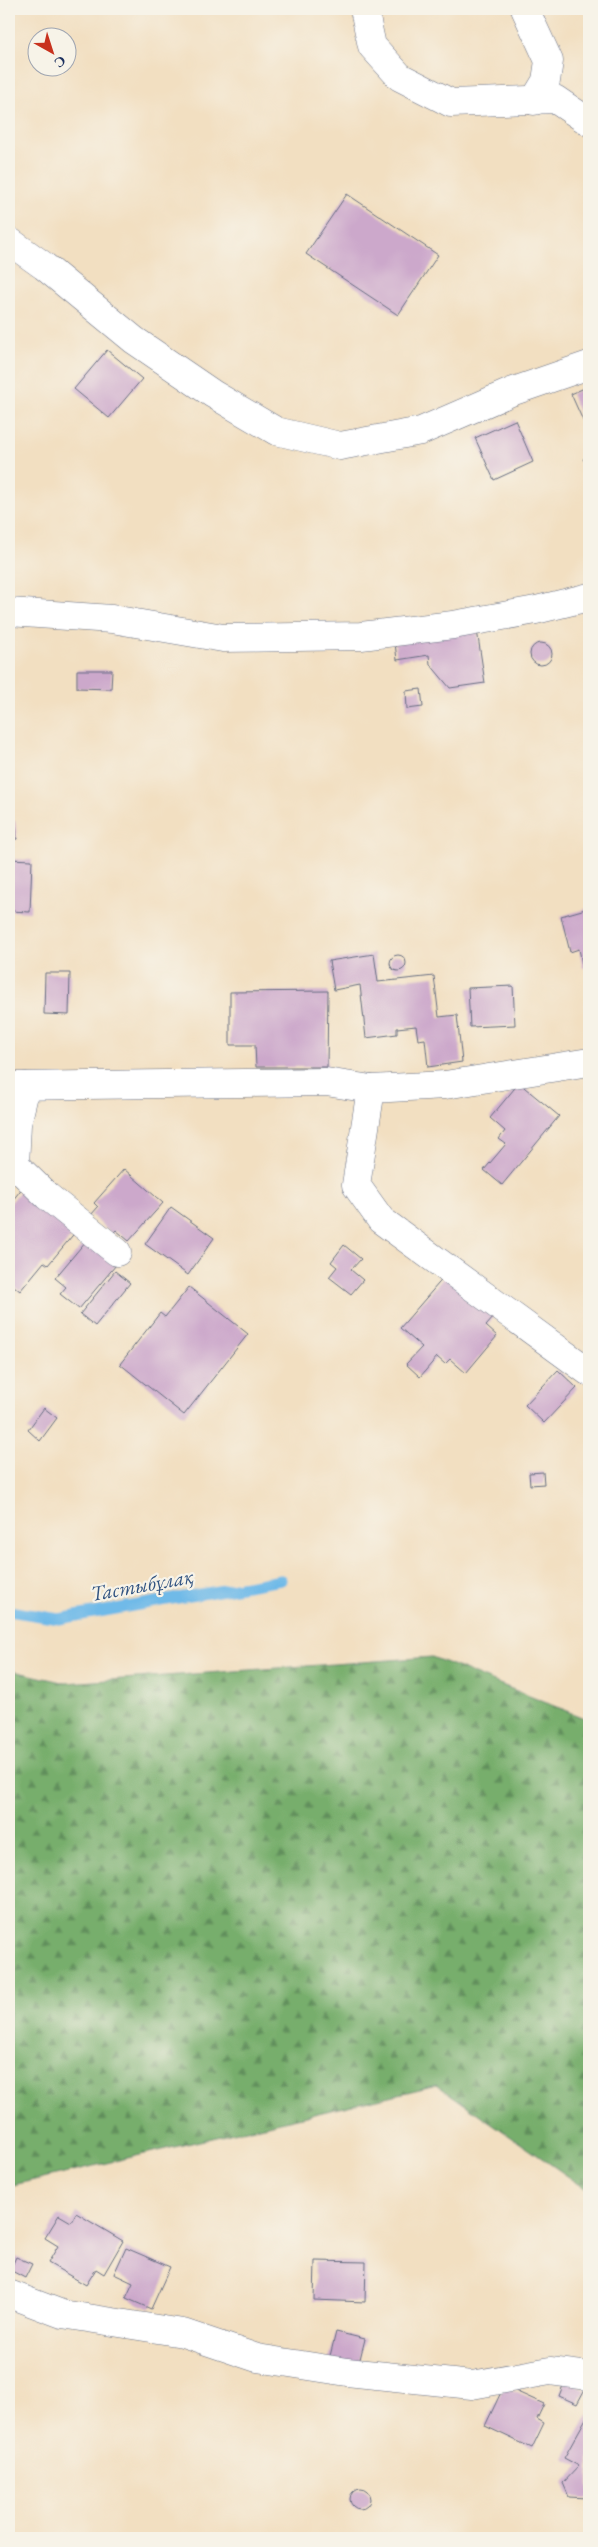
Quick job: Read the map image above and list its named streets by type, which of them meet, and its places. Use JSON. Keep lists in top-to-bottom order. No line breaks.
{"water":["Тастыбұлақ"],"north":"bottom right"}
